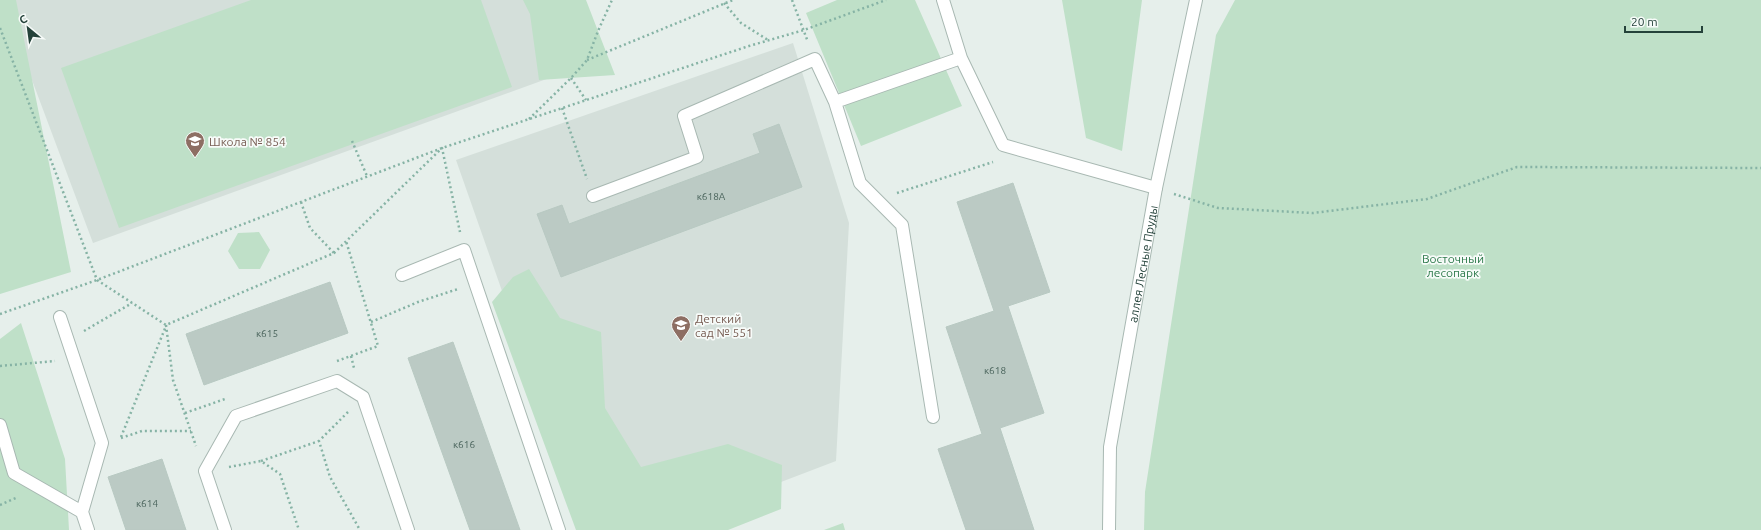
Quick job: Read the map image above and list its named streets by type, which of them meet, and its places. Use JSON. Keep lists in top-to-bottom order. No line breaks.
{"streets":{"street":["аллея Лесные Пруды"]},"parks":["Восточный лесопарк"],"places":{"school or university":["Школа № 854","Детский сад № 551"]},"house_numbers":["к618А","к615","к618","к616","к614"],"scale_bar":"20 m","north":"top left"}
